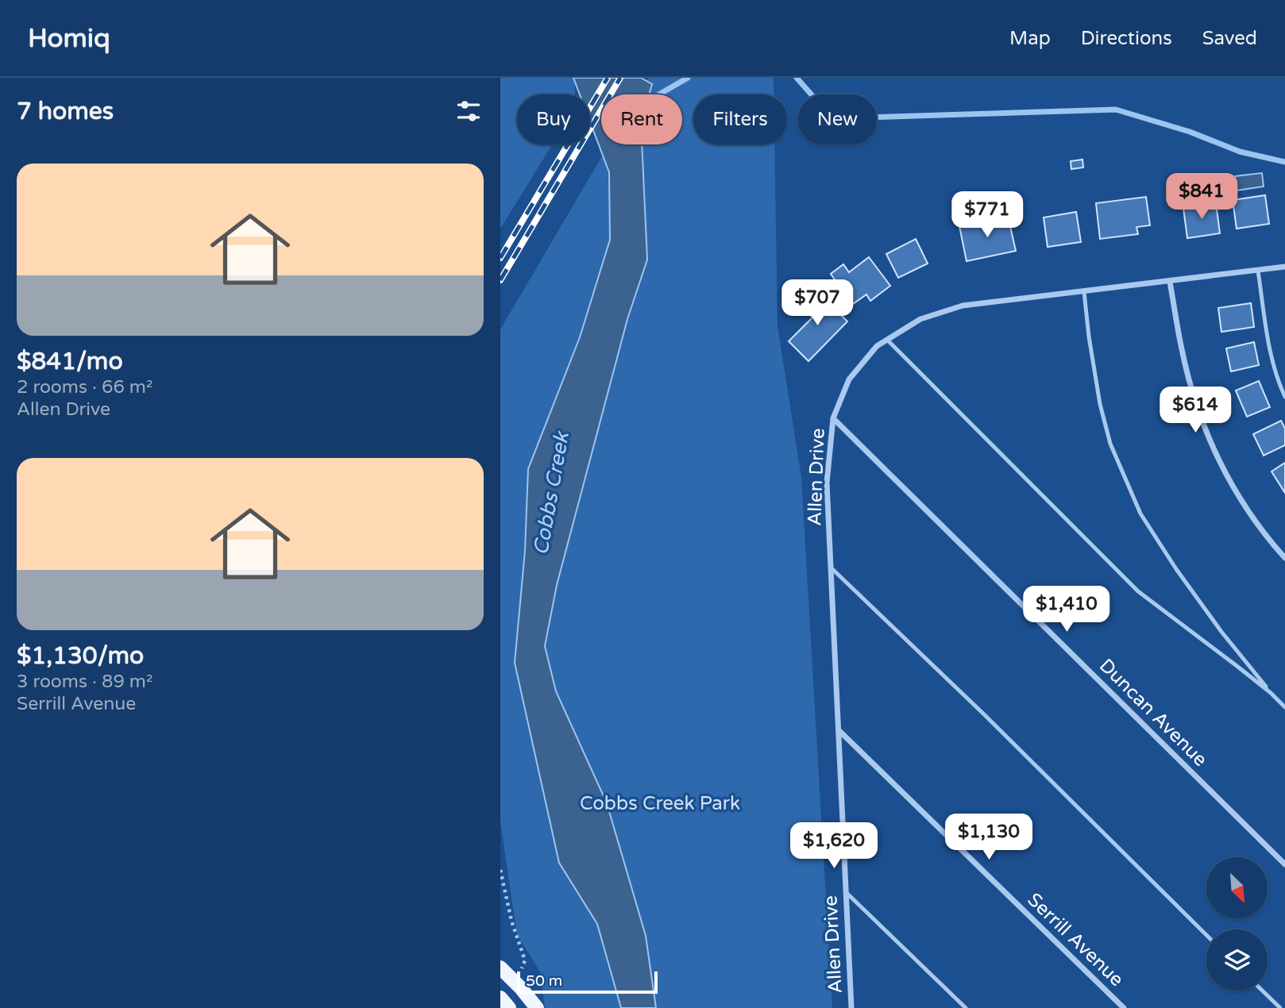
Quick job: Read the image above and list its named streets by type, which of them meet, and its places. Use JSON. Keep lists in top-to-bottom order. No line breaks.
{"streets":{"street":["Allen Drive","Duncan Avenue","Serrill Avenue"]},"crossings":[["Allen Drive","Duncan Avenue"],["Allen Drive","Serrill Avenue"]],"water":["Cobbs Creek"],"parks":["Cobbs Creek Park"],"scale_bar":"50 m","north":"bottom right","page":{"header":"Homiq","nav":["Map","Directions","Saved"],"heading":"7 homes","chip":["Buy","Rent","Filters","New"],"list":[{"name":"$841/mo","note":"2 rooms · 66 m² · Allen Drive"},{"name":"$1,130/mo","note":"3 rooms · 89 m² · Serrill Avenue"}],"price":["$841","$771","$707","$614","$1,410","$1,130","$1,620"],"scale":"50 m"}}
